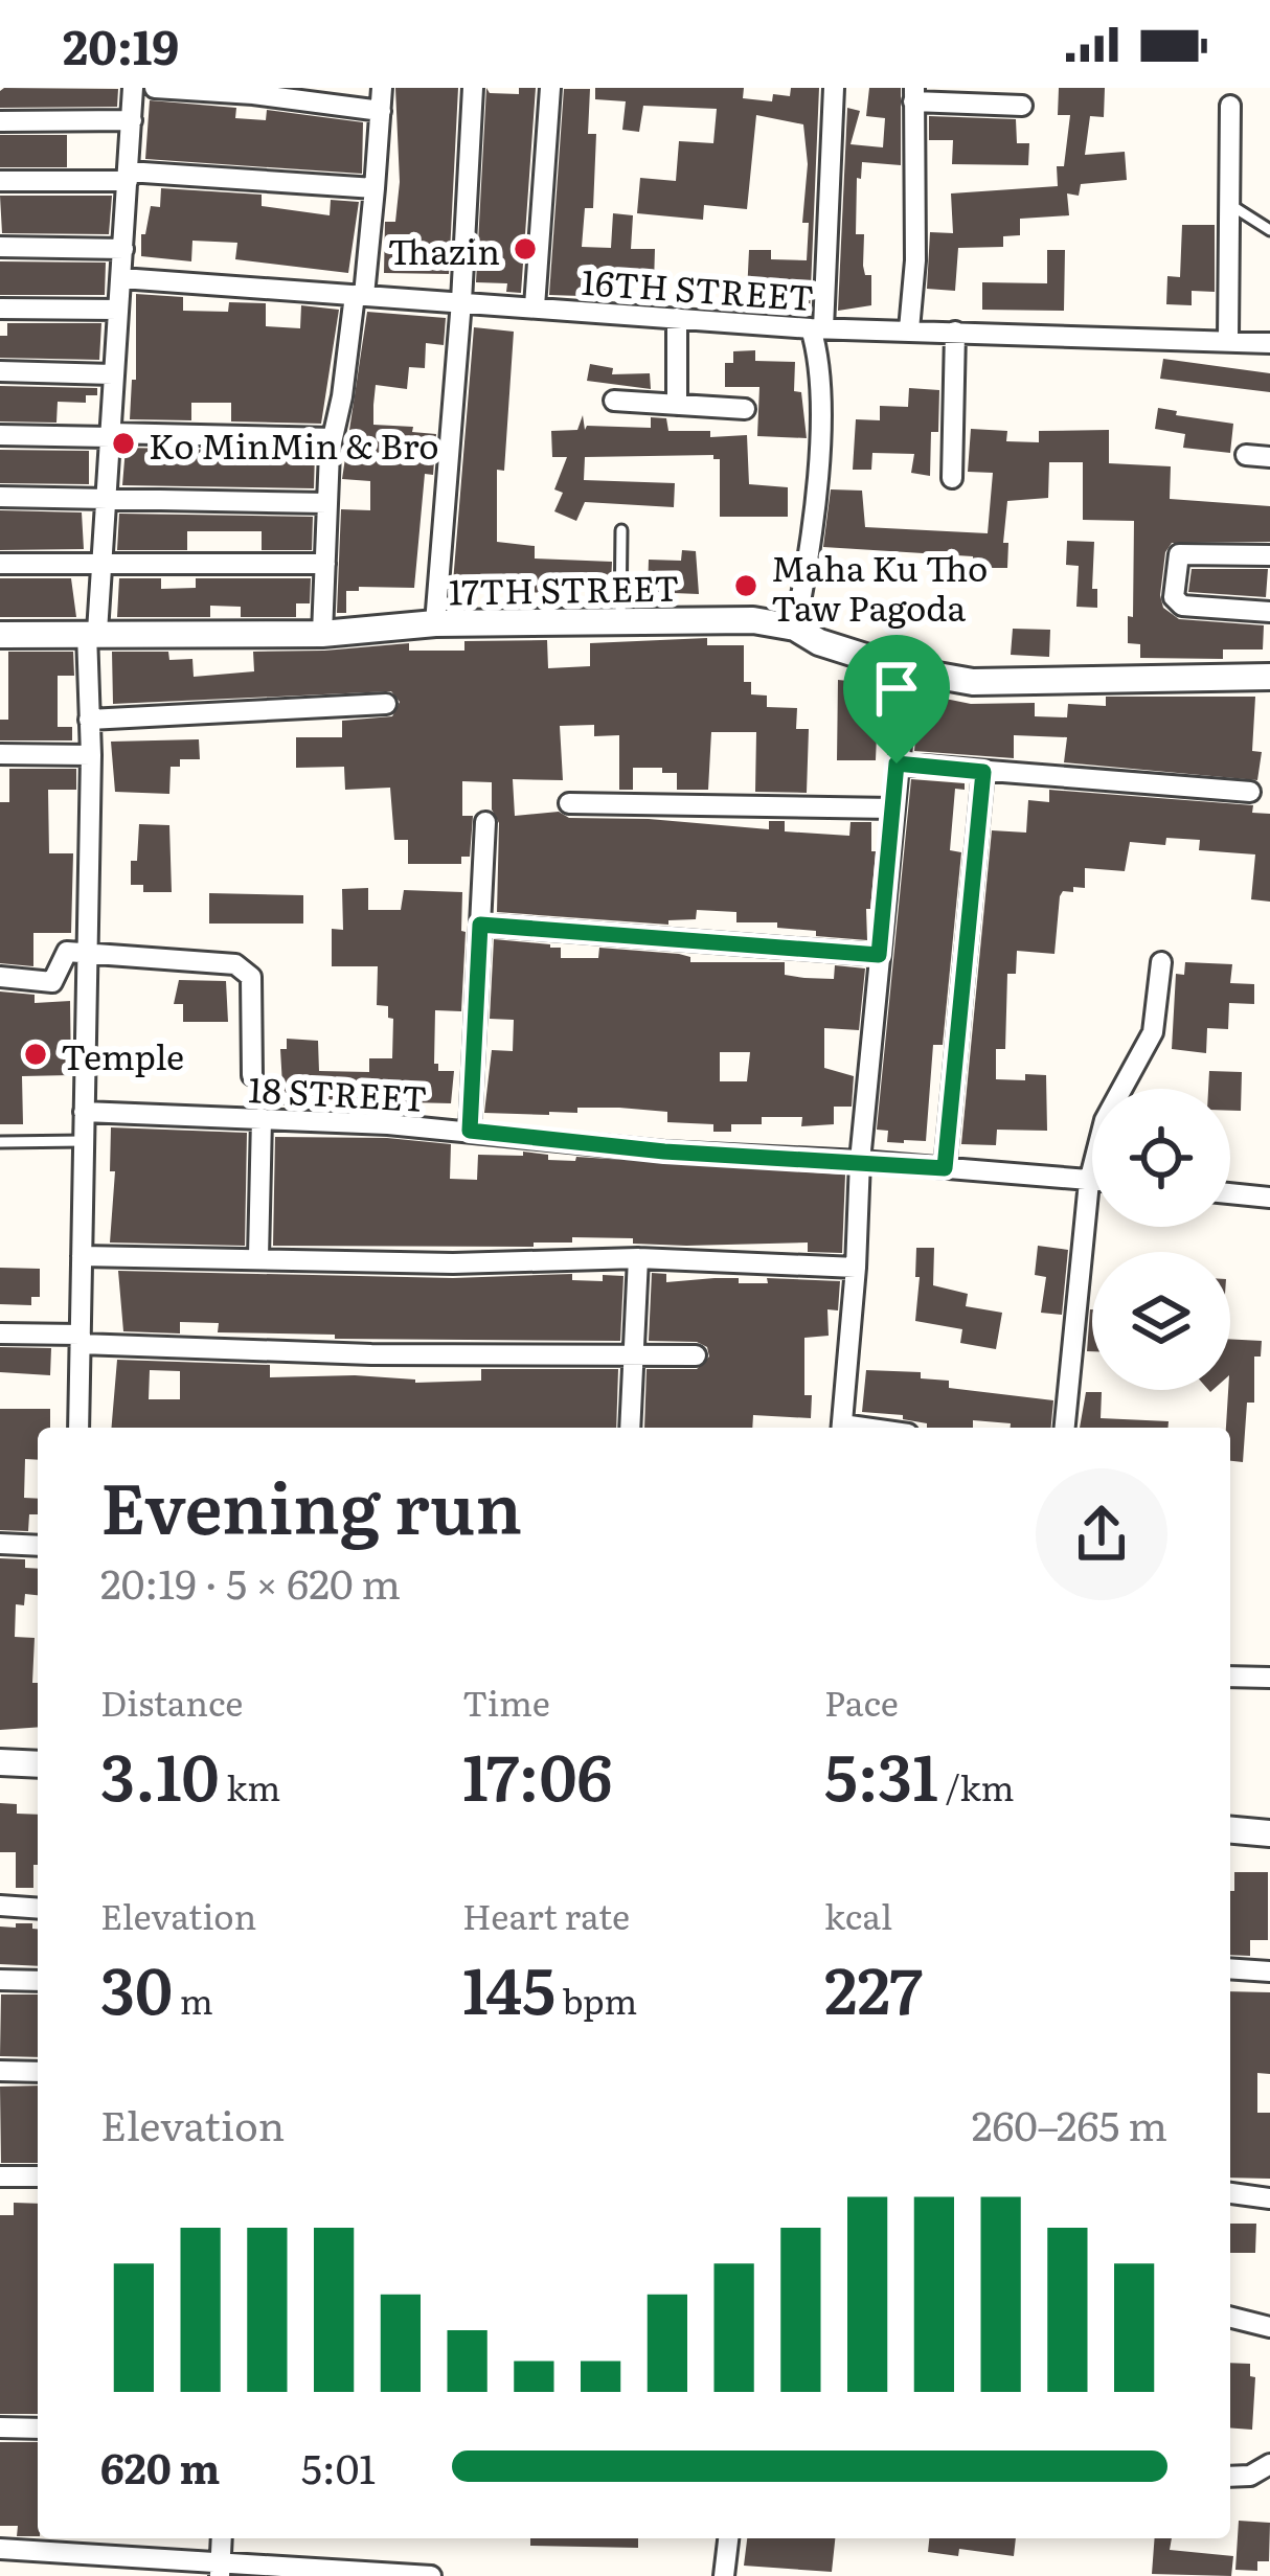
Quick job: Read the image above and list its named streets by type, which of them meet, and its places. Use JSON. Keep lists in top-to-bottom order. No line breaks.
{"streets":{"street":["16TH STREET","17TH STREET","18 STREET"]},"places":["Thazin","Ko MinMin & Bro","Maha Ku Tho Taw Pagoda","Temple"],"page":{"status":"20:19","heading":["Evening run","20:19 · 5 × 620 m"],"stats":[["Distance","3.10 km"],["Time","17:06"],["Pace","5:31 /km"],["Elevation","30 m"],["Heart rate","145 bpm"],["kcal","227"]],"chart":["Elevation","260–265 m"],"list":[{"name":"620 m","note":"5:01"}]}}
